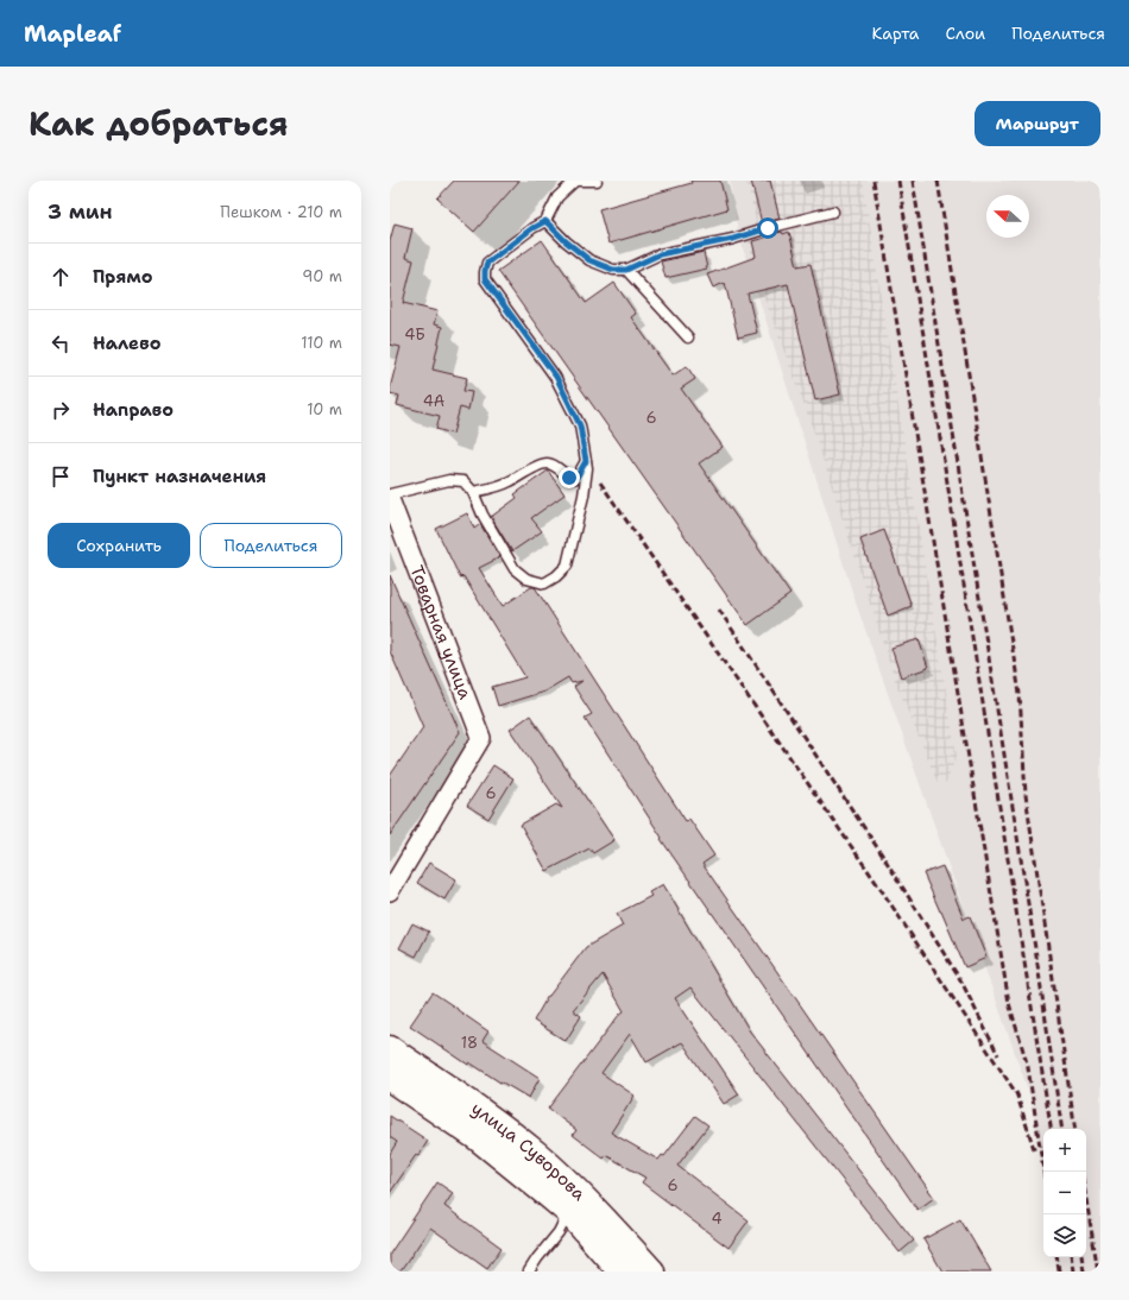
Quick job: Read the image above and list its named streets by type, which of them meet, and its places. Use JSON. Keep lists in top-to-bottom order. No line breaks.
{"streets":{"main road":["улица Суворова"],"street":["Товарная улица"]},"house_numbers":["4Б","4А","6","6","18","6","4"],"north":"left","page":{"header":"Mapleaf","nav":["Карта","Слои","Поделиться"],"title":"Как добраться","buttons":["Маршрут",["Сохранить","Поделиться"]],"heading":["3 мин","Пешком · 210 m"],"list":[["Прямо","90 m"],["Налево","110 m"],["Направо","10 m"],"Пункт назначения"],"map_buttons":["+","−"]}}
